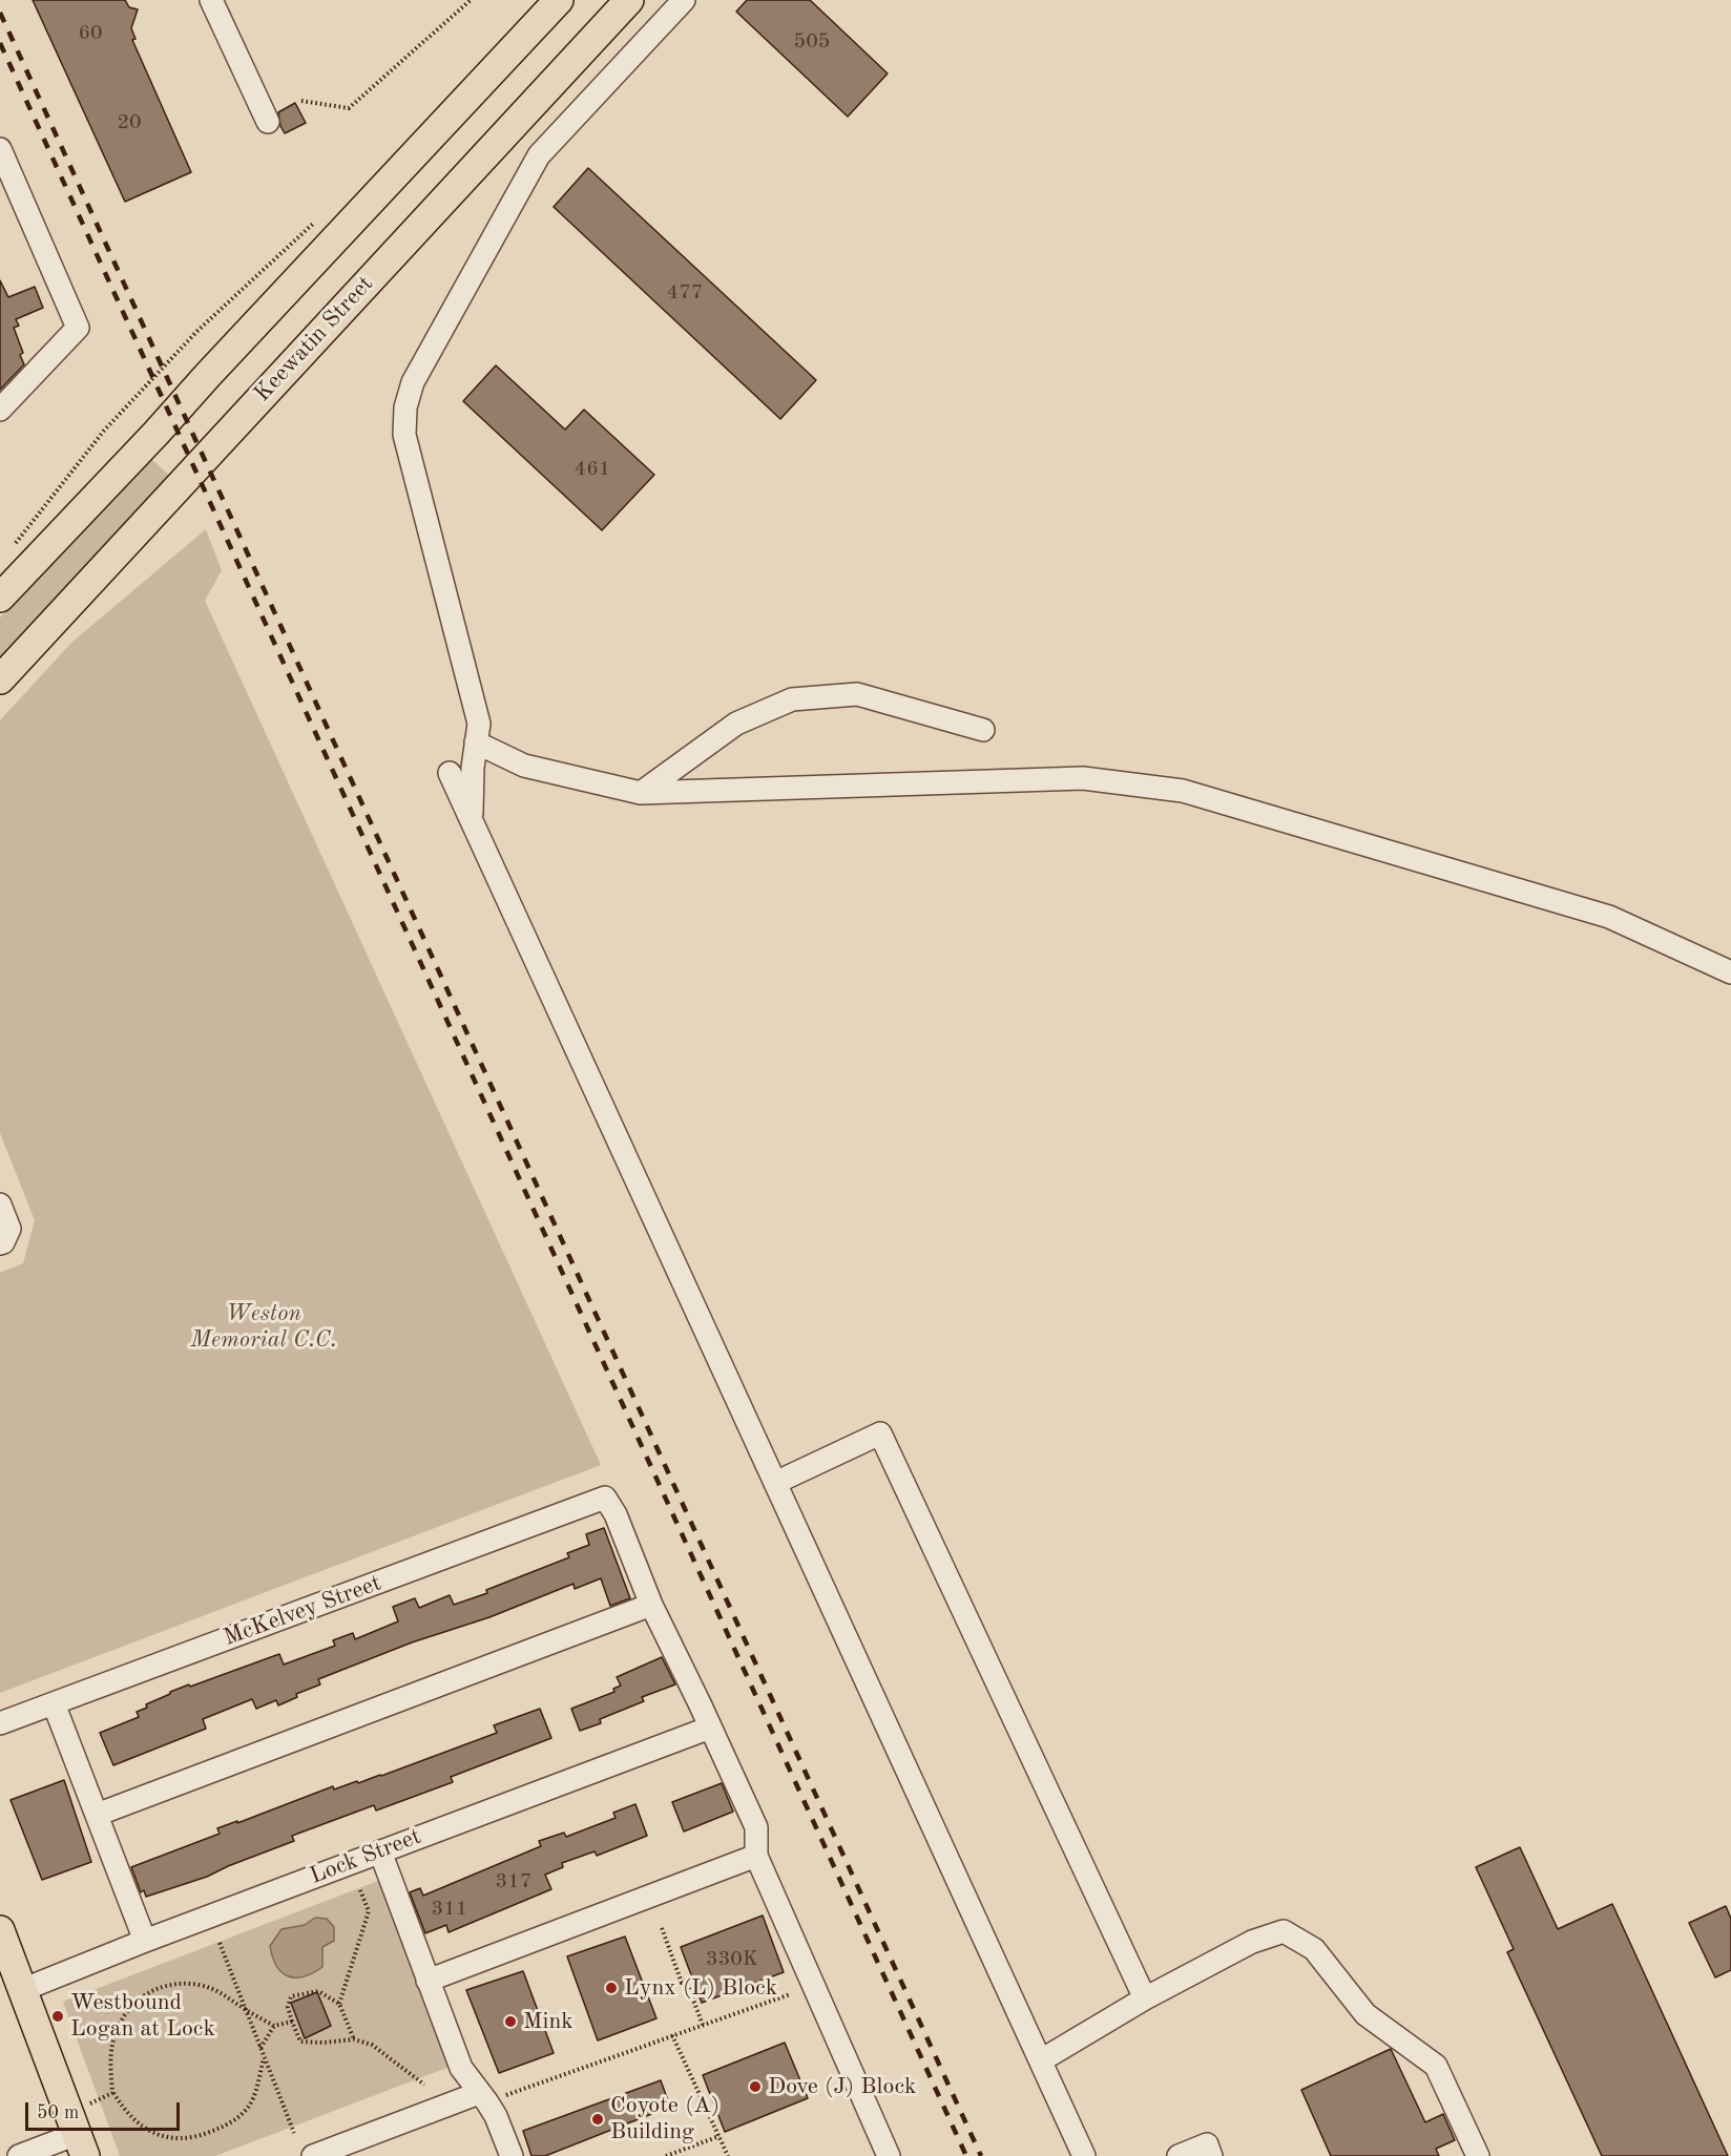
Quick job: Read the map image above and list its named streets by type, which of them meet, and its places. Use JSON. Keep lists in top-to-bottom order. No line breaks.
{"streets":{"main road":["Keewatin Street"],"street":["McKelvey Street","Lock Street"]},"parks":["Weston Memorial C.C."],"places":["Lynx (L) Block","Westbound Logan at Lock","Mink","Dove (J) Block","Coyote (A) Building"],"house_numbers":["60","505","20","477","461","317","311","330K"],"scale_bar":"50 m"}
